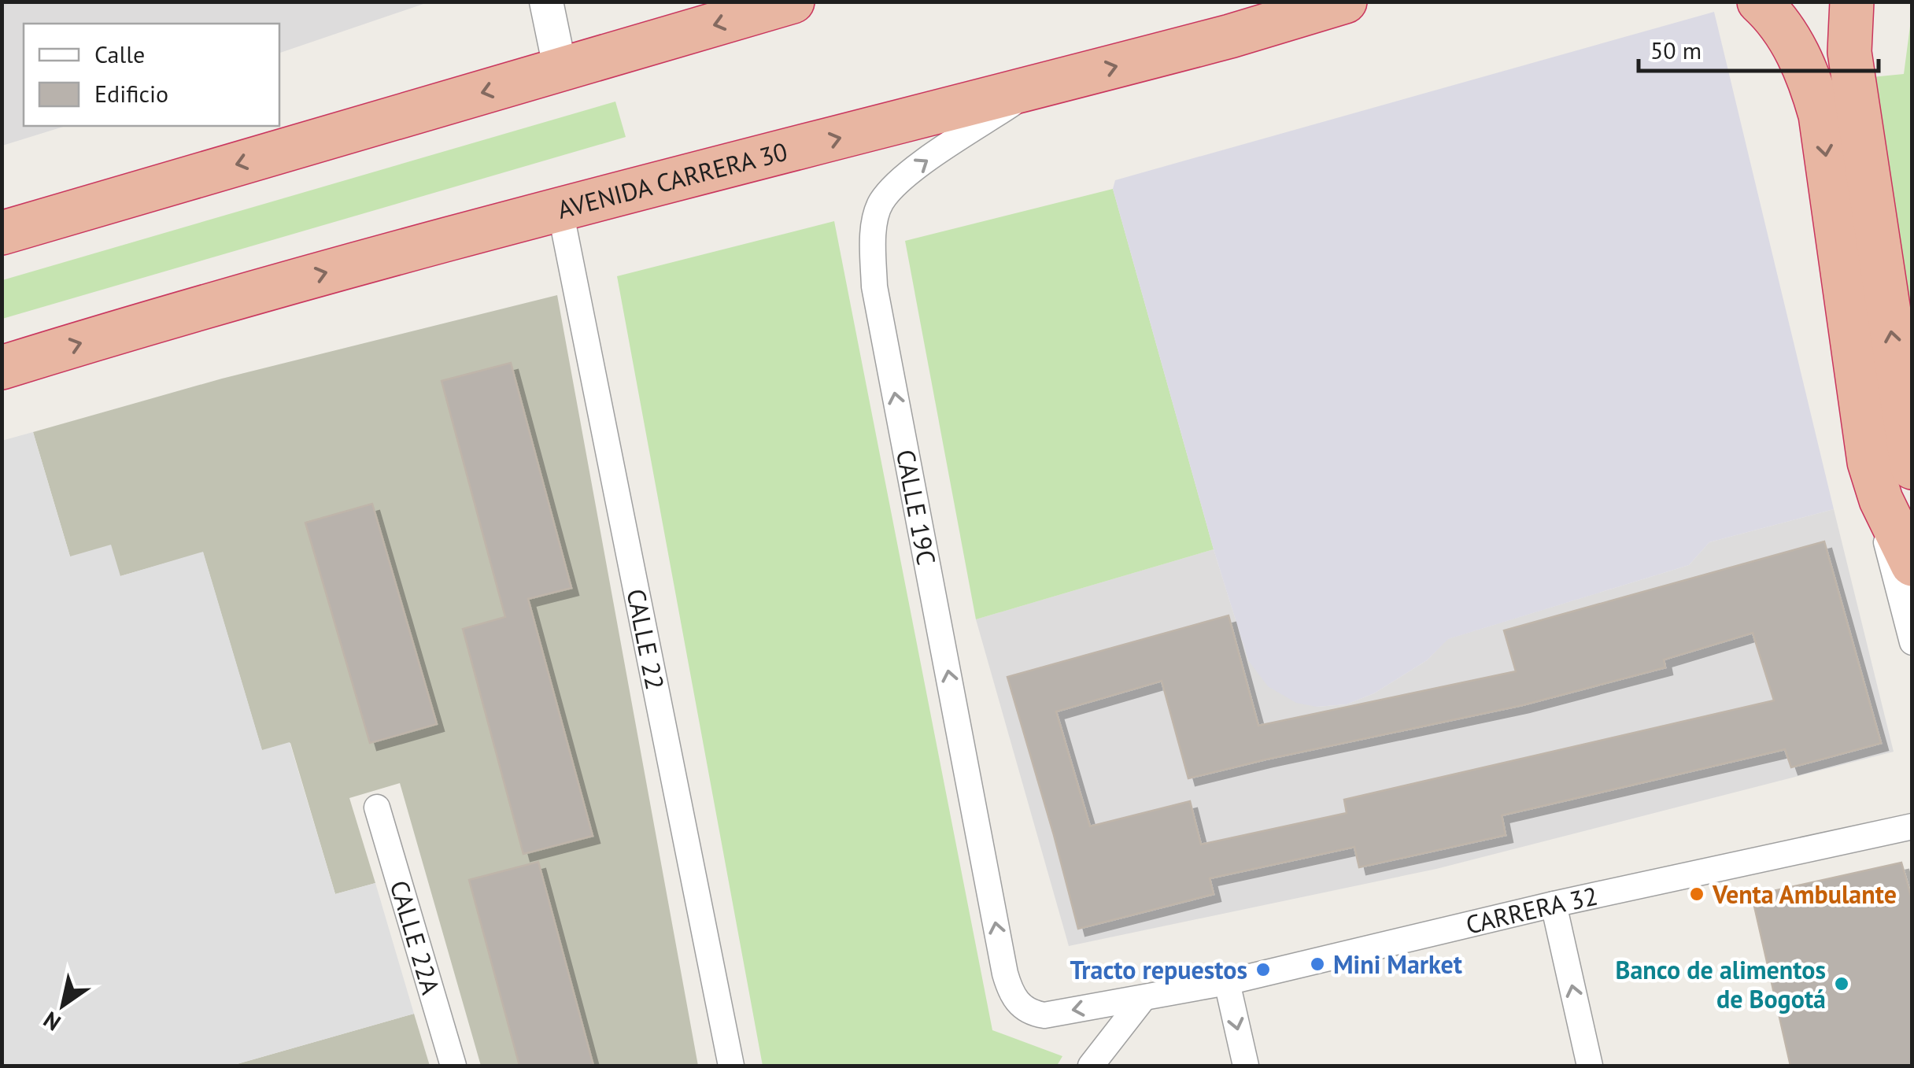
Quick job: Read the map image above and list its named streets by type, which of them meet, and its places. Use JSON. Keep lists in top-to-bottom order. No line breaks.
{"streets":{"highway":["AVENIDA CARRERA 30"],"street":["CALLE 19C","CALLE 22","CARRERA 32","CALLE 22A"]},"crossings":[["AVENIDA CARRERA 30","CALLE 19C"],["AVENIDA CARRERA 30","CALLE 22"],["CALLE 19C","CARRERA 32"]],"one_way":["CALLE 19C"],"places":["Venta Ambulante","Mini Market","Tracto repuestos","Banco de alimentos de Bogotá"],"legend":["Calle","Edificio"],"scale_bar":"50 m","north":"bottom left"}
